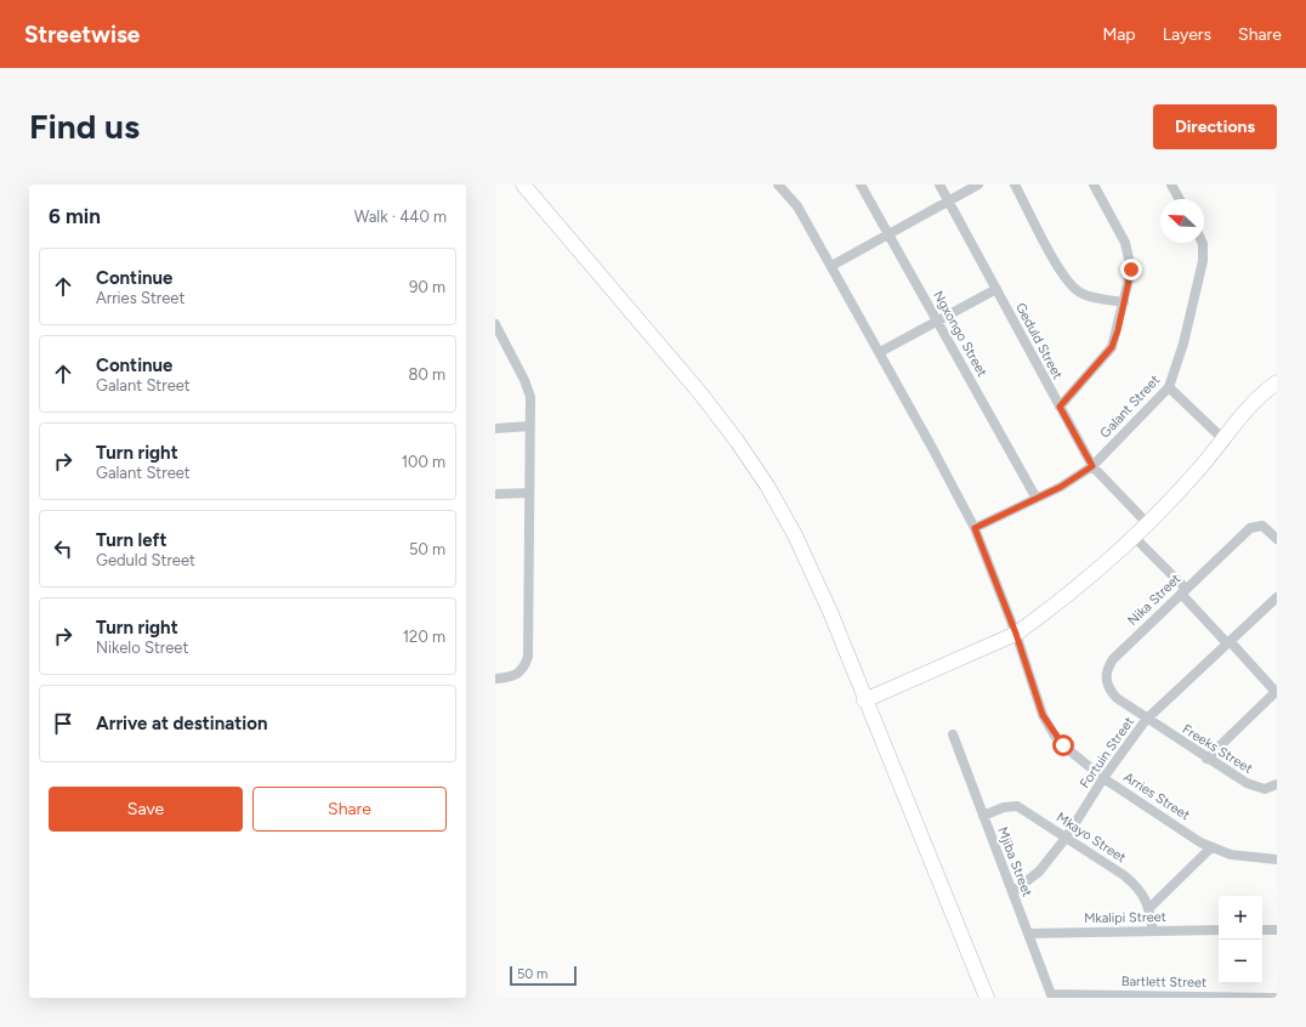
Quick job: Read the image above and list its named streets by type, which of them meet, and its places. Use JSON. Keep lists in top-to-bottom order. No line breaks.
{"streets":{"street":["Ngxongo Street","Geduld Street","Galant Street","Nika Street","Freeks Street","Fortuin Street","Arries Street","Mkayo Street","Mjiba Street","Mkalipi Street","Bartlett Street"]},"crossings":[["Ngxongo Street","Galant Street"],["Geduld Street","Galant Street"],["Nika Street","Freeks Street"],["Nika Street","Fortuin Street"],["Freeks Street","Fortuin Street"],["Fortuin Street","Arries Street"],["Fortuin Street","Mkayo Street"],["Fortuin Street","Mjiba Street"],["Mkayo Street","Mjiba Street"],["Mkayo Street","Mkalipi Street"],["Mjiba Street","Mkalipi Street"],["Mjiba Street","Bartlett Street"]],"scale_bar":"50 m","north":"top left","page":{"header":"Streetwise","nav":["Map","Layers","Share"],"buttons":["Directions",["Save","Share"]],"title":"Find us","heading":["6 min","Walk · 440 m"],"list":[["Continue","Arries Street","90 m"],["Continue","Galant Street","80 m"],["Turn right","Galant Street","100 m"],["Turn left","Geduld Street","50 m"],["Turn right","Nikelo Street","120 m"],"Arrive at destination"],"map_buttons":["+","−"],"scale":"50 m"}}
